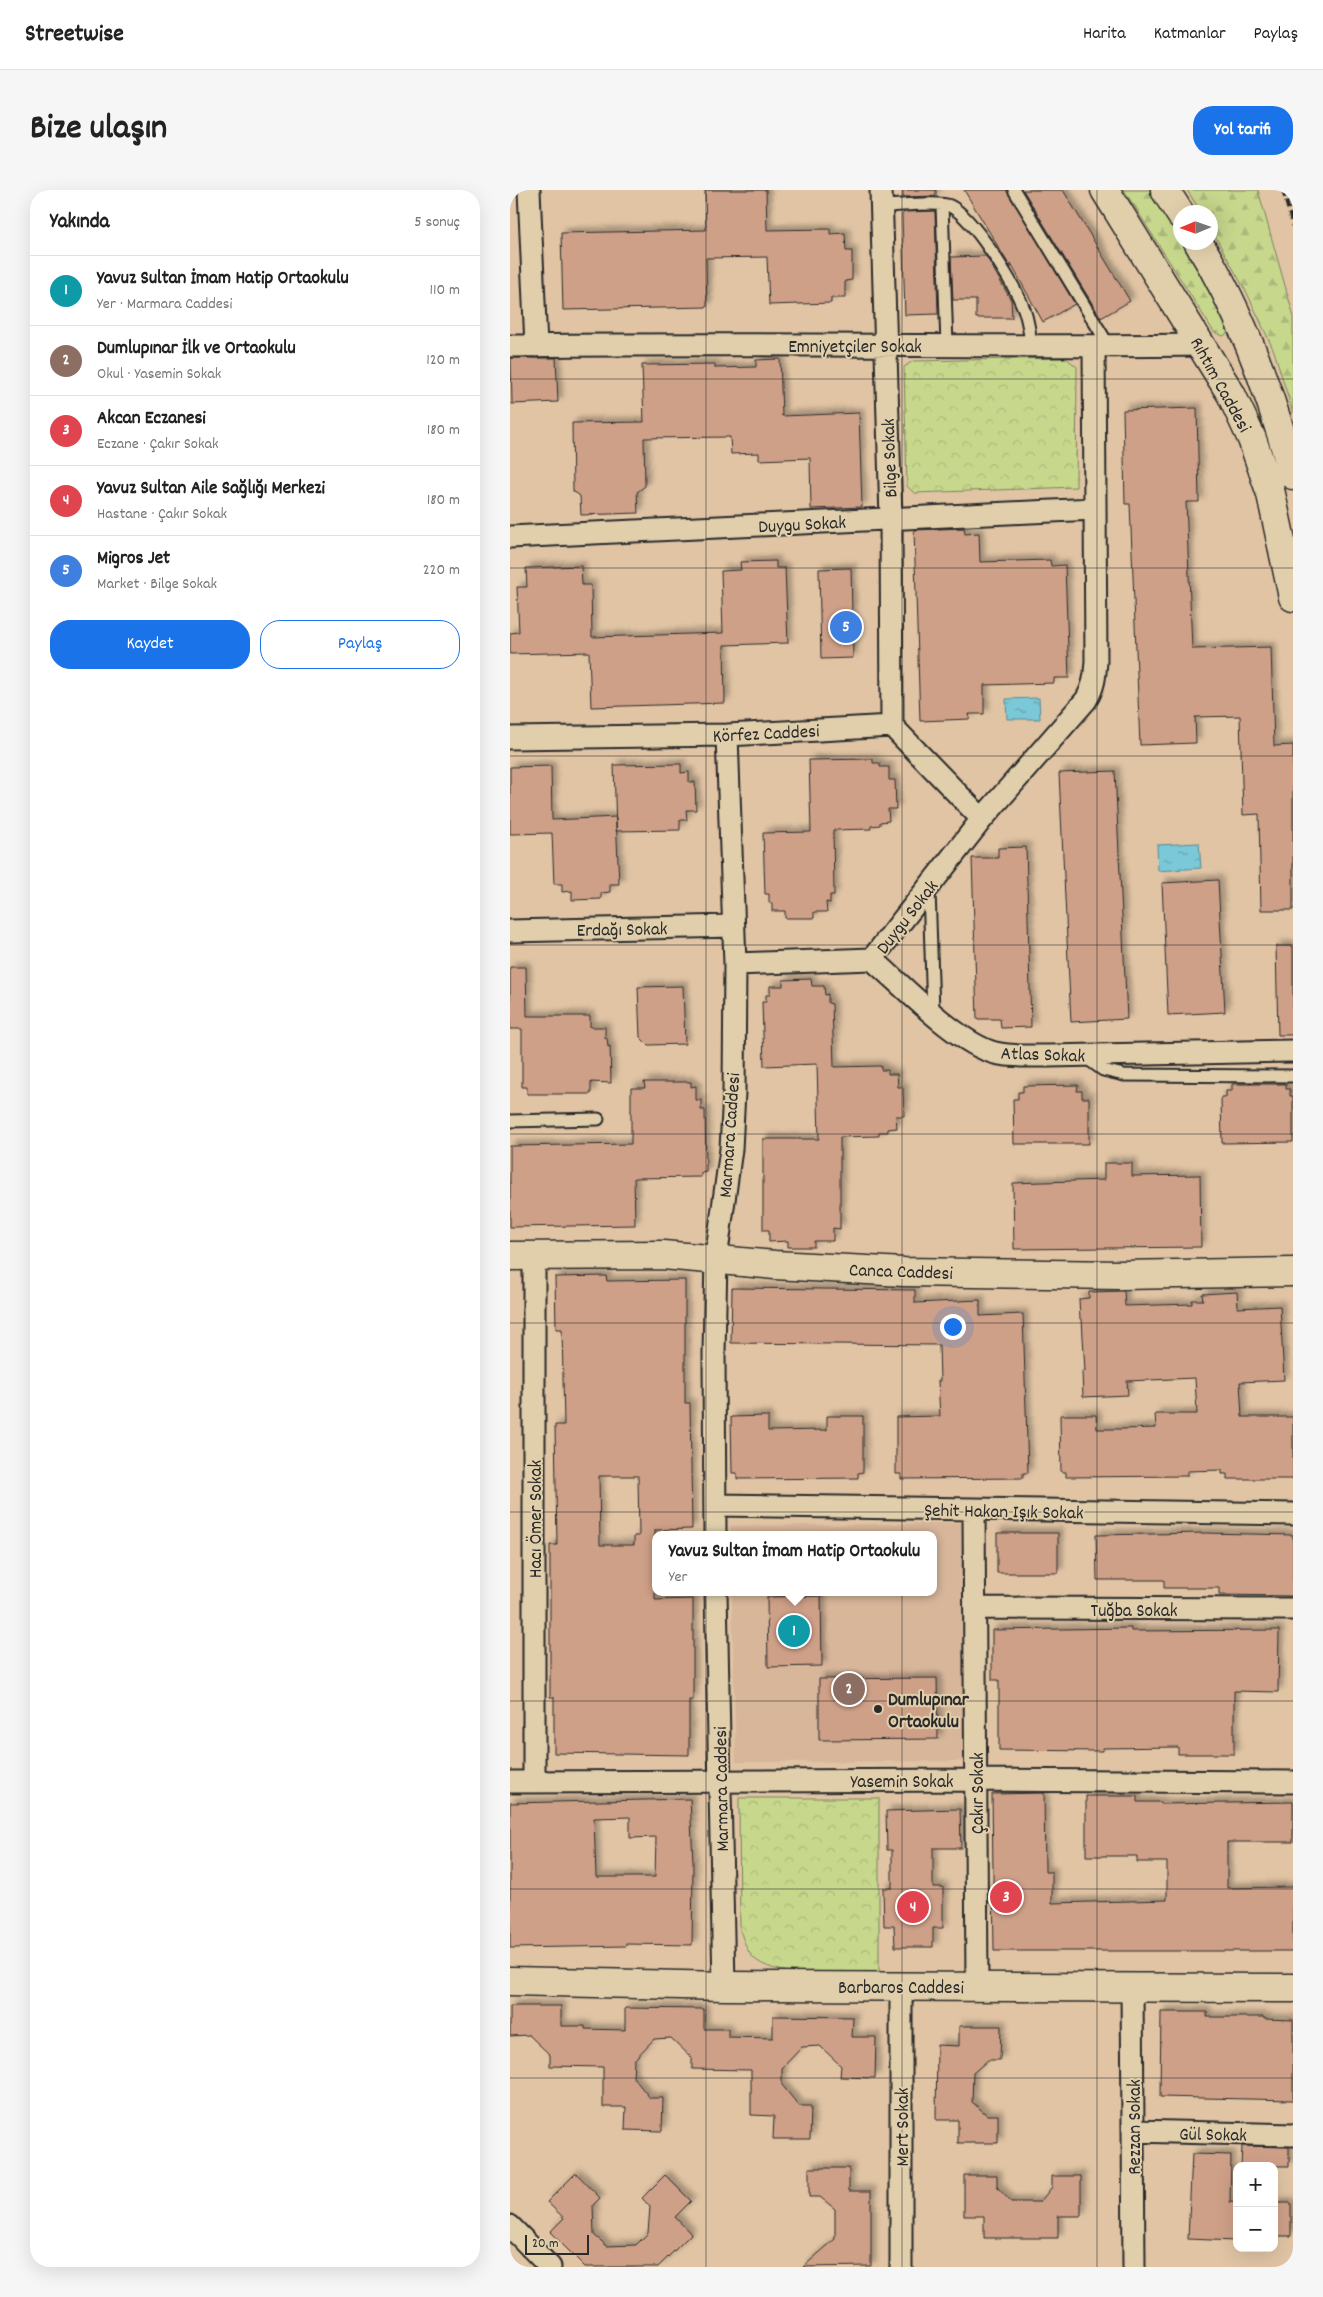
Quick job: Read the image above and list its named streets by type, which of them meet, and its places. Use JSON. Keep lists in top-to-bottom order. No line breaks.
{"streets":{"street":["Emniyetçiler Sokak","Rıhtım Caddesi","Bilge Sokak","Duygu Sokak","Körfez Caddesi","Erdağı Sokak","Atlas Sokak","Marmara Caddesi","Canca Caddesi","Şehit Hakan Işık Sokak","Hacı Ömer Sokak","Tuğba Sokak","Yasemin Sokak","Çakır Sokak","Barbaros Caddesi","Mert Sokak","Rezzan Sokak","Gül Sokak"]},"crossings":[["Emniyetçiler Sokak","Rıhtım Caddesi"],["Emniyetçiler Sokak","Bilge Sokak"],["Emniyetçiler Sokak","Duygu Sokak"],["Bilge Sokak","Duygu Sokak"],["Bilge Sokak","Körfez Caddesi"],["Duygu Sokak","Atlas Sokak"],["Körfez Caddesi","Marmara Caddesi"],["Erdağı Sokak","Marmara Caddesi"],["Marmara Caddesi","Canca Caddesi"],["Marmara Caddesi","Şehit Hakan Işık Sokak"],["Marmara Caddesi","Yasemin Sokak"],["Marmara Caddesi","Barbaros Caddesi"],["Canca Caddesi","Hacı Ömer Sokak"],["Şehit Hakan Işık Sokak","Çakır Sokak"],["Hacı Ömer Sokak","Yasemin Sokak"],["Tuğba Sokak","Çakır Sokak"],["Yasemin Sokak","Çakır Sokak"],["Çakır Sokak","Barbaros Caddesi"],["Barbaros Caddesi","Mert Sokak"],["Barbaros Caddesi","Rezzan Sokak"],["Rezzan Sokak","Gül Sokak"]],"places":["Dumlupınar Ortaokulu"],"scale_bar":"20 m","north":"left","page":{"header":"Streetwise","nav":["Harita","Katmanlar","Paylaş"],"title":"Bize ulaşın","buttons":["Yol tarifi",["Kaydet","Paylaş"]],"heading":["Yakında","5 sonuç"],"list":[{"mark":"1","name":"Yavuz Sultan İmam Hatip Ortaokulu","note":"Yer · Marmara Caddesi","value":"110 m"},{"mark":"2","name":"Dumlupınar İlk ve Ortaokulu","note":"Okul · Yasemin Sokak","value":"120 m"},{"mark":"3","name":"Akcan Eczanesi","note":"Eczane · Çakır Sokak","value":"180 m"},{"mark":"4","name":"Yavuz Sultan Aile Sağlığı Merkezi","note":"Hastane · Çakır Sokak","value":"180 m"},{"mark":"5","name":"Migros Jet","note":"Market · Bilge Sokak","value":"220 m"}],"pins":["5","1","2","3","4"],"popup":["Yavuz Sultan İmam Hatip Ortaokulu","Yer"],"map_buttons":["+","−"],"scale":"20 m"}}
